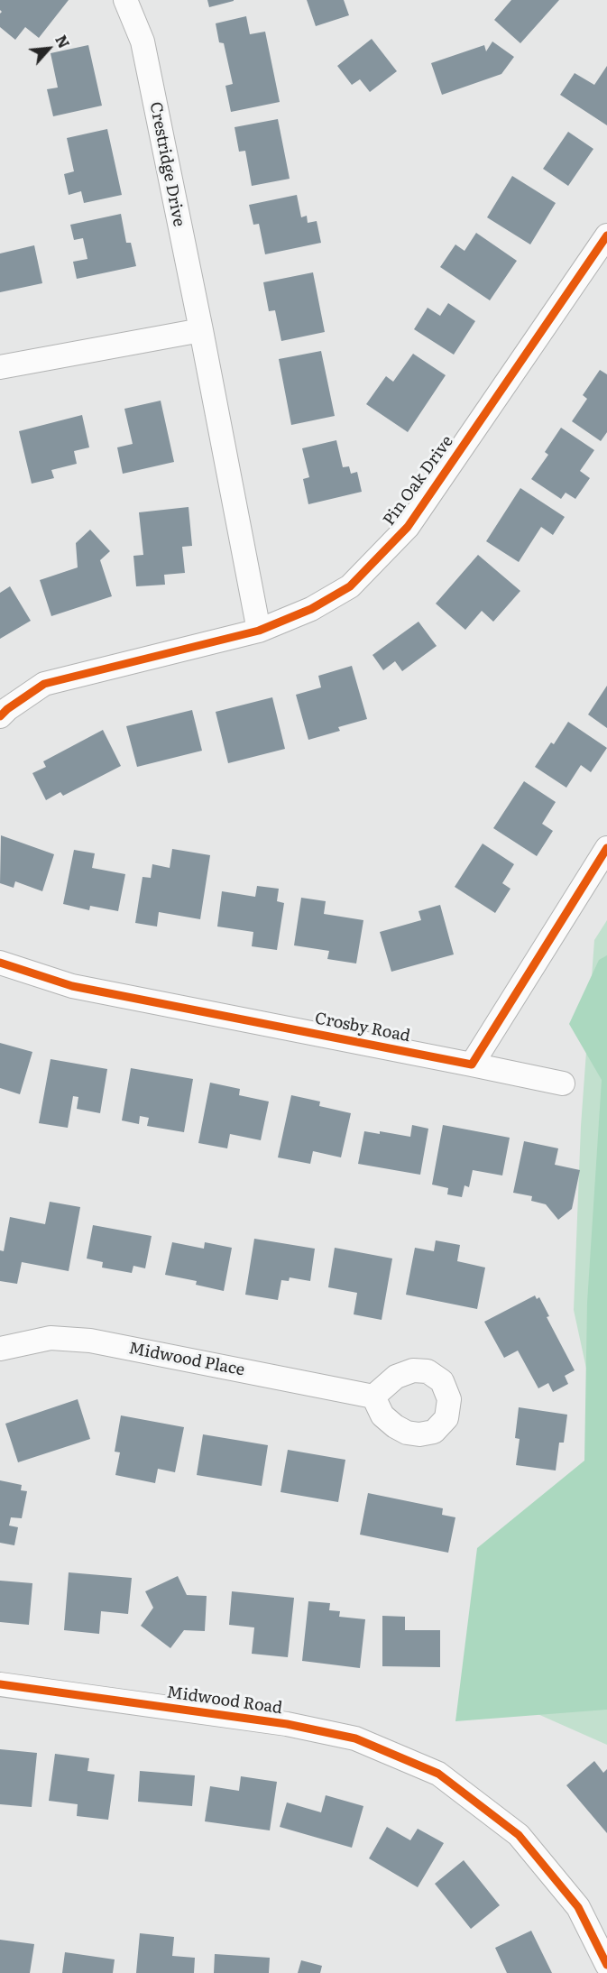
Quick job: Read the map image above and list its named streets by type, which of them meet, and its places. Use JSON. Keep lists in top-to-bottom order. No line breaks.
{"streets":{"street":["Crestridge Drive","Pin Oak Drive","Crosby Road","Midwood Place","Midwood Road"]},"crossings":[["Crestridge Drive","Pin Oak Drive"]],"north":"top right"}
